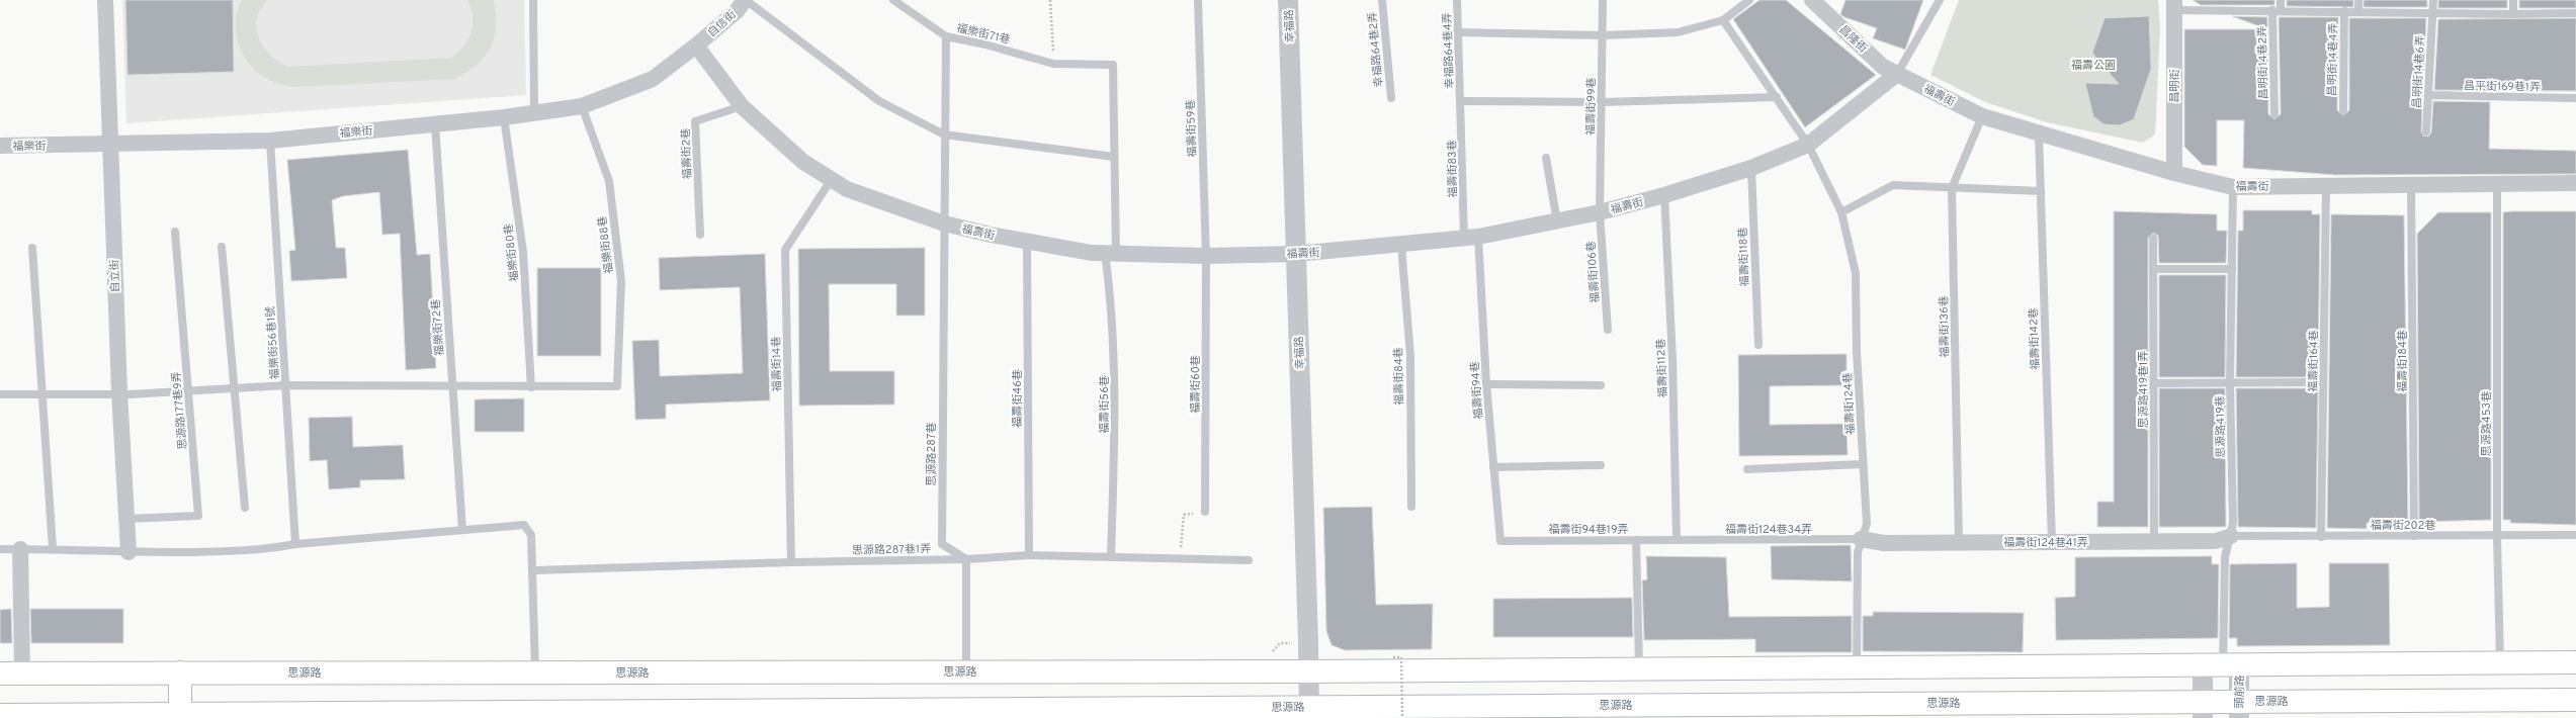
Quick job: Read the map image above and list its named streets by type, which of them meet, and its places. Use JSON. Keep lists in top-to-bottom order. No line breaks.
{"streets":{"main road":["思源路"],"street":["自信街","幸福路","昌隆街","昌明街","福壽街","福樂街","自立街","福壽街124巷41弄","頭前路"],"lane":["福樂街71巷","幸福路64巷2弄","幸福路64巷4弄","昌明街14巷4弄","昌明街14巷2弄","昌明街14巷6弄","昌平街169巷1弄","福壽街99巷","福壽街59巷","福壽街2巷","福壽街83巷","福樂街88巷","福樂街80巷","福壽街118巷","福壽街106巷","福壽街136巷","福樂街72巷","福壽街142巷","福樂街56巷1號","福壽街164巷","福壽街184巷","福壽街14巷","福壽街112巷","福壽街84巷","福壽街60巷","思源路419巷1弄","福壽街94巷","福壽街46巷","福壽街124巷","福壽街56巷","思源路177巷9弄","思源路453巷","思源路419巷","思源路287巷","福壽街202巷","福壽街94巷19弄","福壽街124巷34弄","思源路287巷1弄"]},"crossings":[["自信街","福壽街"],["自信街","福樂街"],["幸福路","福壽街"],["幸福路","思源路"],["福樂街71巷","福壽街56巷"],["昌隆街","福壽街"],["幸福路64巷4弄","福壽街83巷"],["昌明街14巷6弄","昌平街169巷1弄"],["昌明街","福壽街"],["福壽街","福壽街99巷"],["福壽街","福壽街59巷"],["福壽街","福樂街"],["福壽街","福壽街2巷"],["福壽街","福壽街83巷"],["福壽街","福壽街118巷"],["福壽街","福壽街106巷"],["福壽街","福壽街136巷"],["福壽街","福壽街142巷"],["福壽街","福壽街164巷"],["福壽街","福壽街184巷"],["福壽街","福壽街14巷"],["福壽街","福壽街112巷"],["福壽街","福壽街84巷"],["福壽街","福壽街60巷"],["福壽街","福壽街94巷"],["福壽街","福壽街46巷"],["福壽街","福壽街124巷"],["福壽街","福壽街56巷"],["福壽街","思源路453巷"],["福壽街","思源路419巷"],["福壽街","思源路287巷"],["福壽街99巷","福壽街106巷"],["福壽街59巷","福壽街60巷"],["福樂街","福樂街88巷"],["福樂街","福樂街80巷"],["福樂街","自立街"],["福樂街","福樂街72巷"],["福樂街","福樂街56巷1號"],["福壽街83巷","福壽街94巷"],["福樂街88巷","福樂街80巷"],["自立街","思源路177巷9弄"],["福壽街136巷","福壽街124巷41弄"],["福壽街142巷","福壽街124巷41弄"],["福壽街164巷","福壽街202巷"],["福壽街184巷","福壽街202巷"],["福壽街14巷","思源路287巷1弄"],["福壽街112巷","福壽街94巷19弄"],["福壽街112巷","福壽街124巷34弄"],["思源路419巷1弄","福壽街124巷41弄"],["福壽街94巷","福壽街94巷19弄"],["福壽街46巷","思源路287巷1弄"],["福壽街124巷","福壽街124巷34弄"],["福壽街124巷","福壽街124巷41弄"],["福壽街124巷","思源路"],["福壽街56巷","思源路287巷1弄"],["思源路453巷","福壽街202巷"],["思源路453巷","思源路"],["思源路419巷","福壽街202巷"],["思源路419巷","福壽街124巷41弄"],["思源路419巷","思源路"],["思源路419巷","頭前路"],["思源路287巷","思源路287巷1弄"],["福壽街202巷","福壽街124巷41弄"],["福壽街94巷19弄","福壽街124巷34弄"],["福壽街124巷34弄","福壽街124巷41弄"],["思源路","頭前路"]],"parks":["福壽公園"]}
